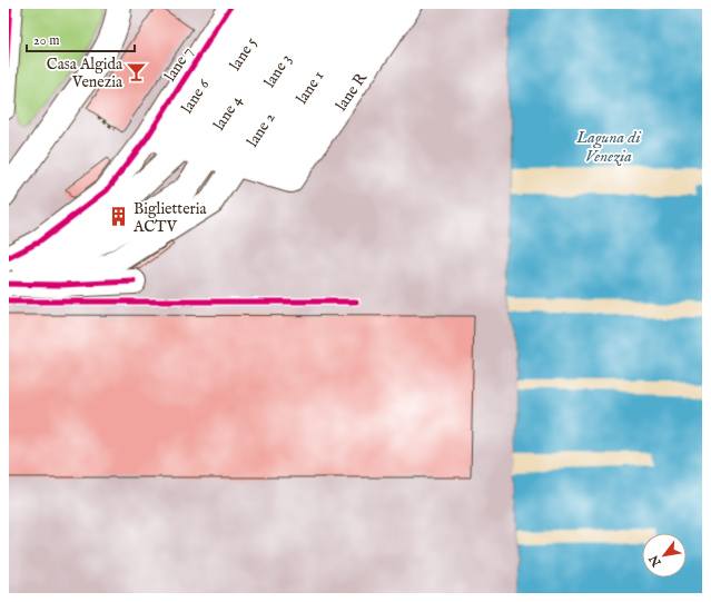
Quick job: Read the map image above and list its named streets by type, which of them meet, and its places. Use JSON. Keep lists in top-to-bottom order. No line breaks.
{"streets":{"lane":["lane 5","lane 7","lane 3","lane 1","lane R","lane 6","lane 4","lane 2"]},"crossings":[["lane 5","lane 7"],["lane 5","lane 3"],["lane 5","lane 1"],["lane 5","lane R"],["lane 5","lane 6"],["lane 5","lane 4"],["lane 5","lane 2"],["lane 7","lane 3"],["lane 7","lane 1"],["lane 7","lane R"],["lane 7","lane 6"],["lane 7","lane 4"],["lane 7","lane 2"],["lane 3","lane 1"],["lane 3","lane R"],["lane 3","lane 6"],["lane 3","lane 4"],["lane 3","lane 2"],["lane 1","lane R"],["lane 1","lane 6"],["lane 1","lane 4"],["lane 1","lane 2"],["lane R","lane 6"],["lane R","lane 4"],["lane R","lane 2"],["lane 6","lane 4"],["lane 6","lane 2"],["lane 4","lane 2"]],"water":["Laguna di Venezia"],"places":{"bar":["Casa Algida Venezia"],"building":["Biglietteria ACTV"]},"scale_bar":"20 m","north":"bottom left"}
